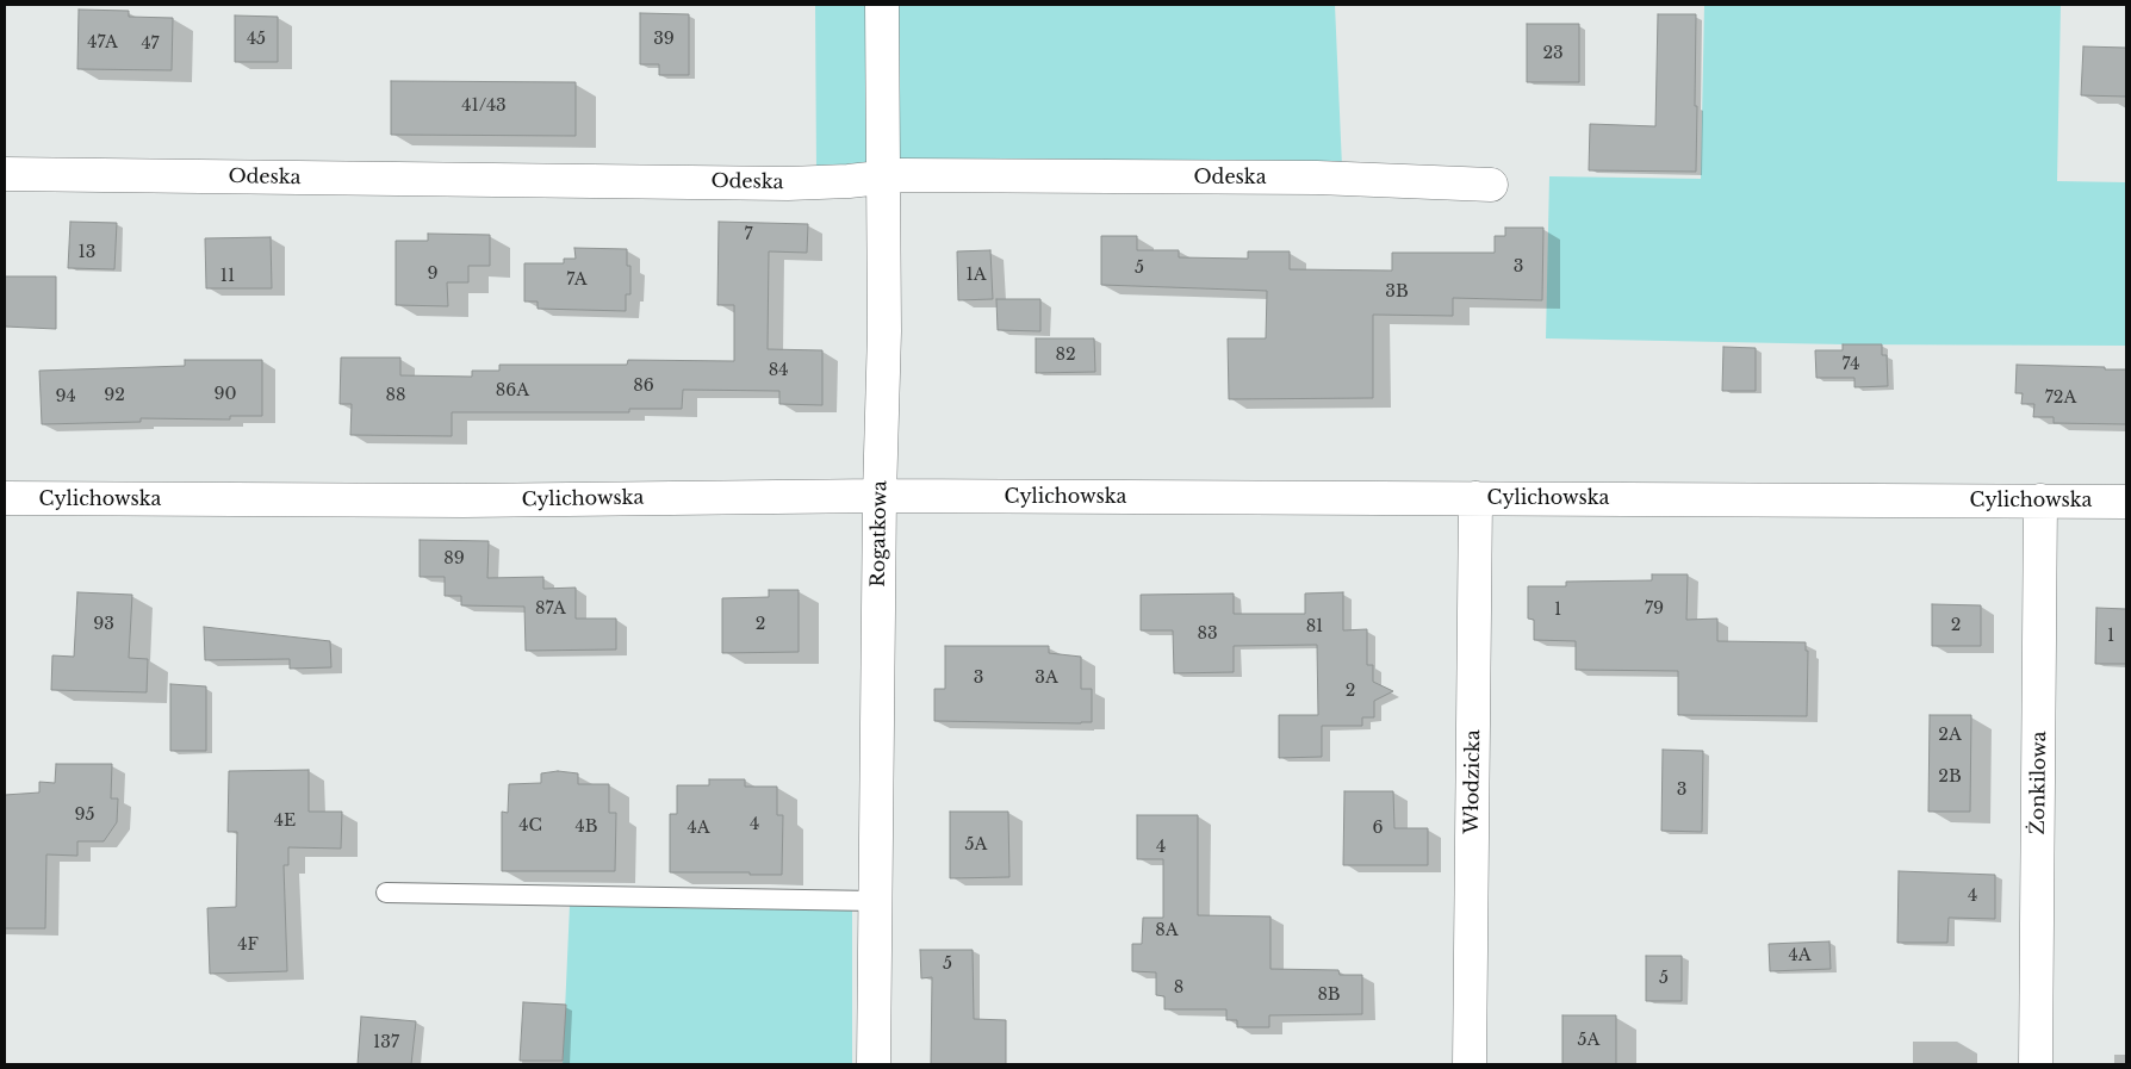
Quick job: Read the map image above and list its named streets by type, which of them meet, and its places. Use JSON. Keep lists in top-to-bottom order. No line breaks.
{"streets":{"street":["Odeska","Cylichowska","Rogatkowa","Włodzicka","Żonkilowa"]},"crossings":[["Odeska","Rogatkowa"],["Cylichowska","Rogatkowa"],["Cylichowska","Włodzicka"],["Cylichowska","Żonkilowa"]],"house_numbers":["45","39","47A","47","23","41/43","7","13","3","5","9","1A","11","7A","3B","82","74","84","86","86A","90","92","88","94","72A","89","87A","79","1","93","2","2","81","83","1","3","3A","2","2A","2B","3","95","4E","4","4C","4B","4A","6","5A","4","4","8A","4F","4A","5","5","8","8B","5A","137"]}
